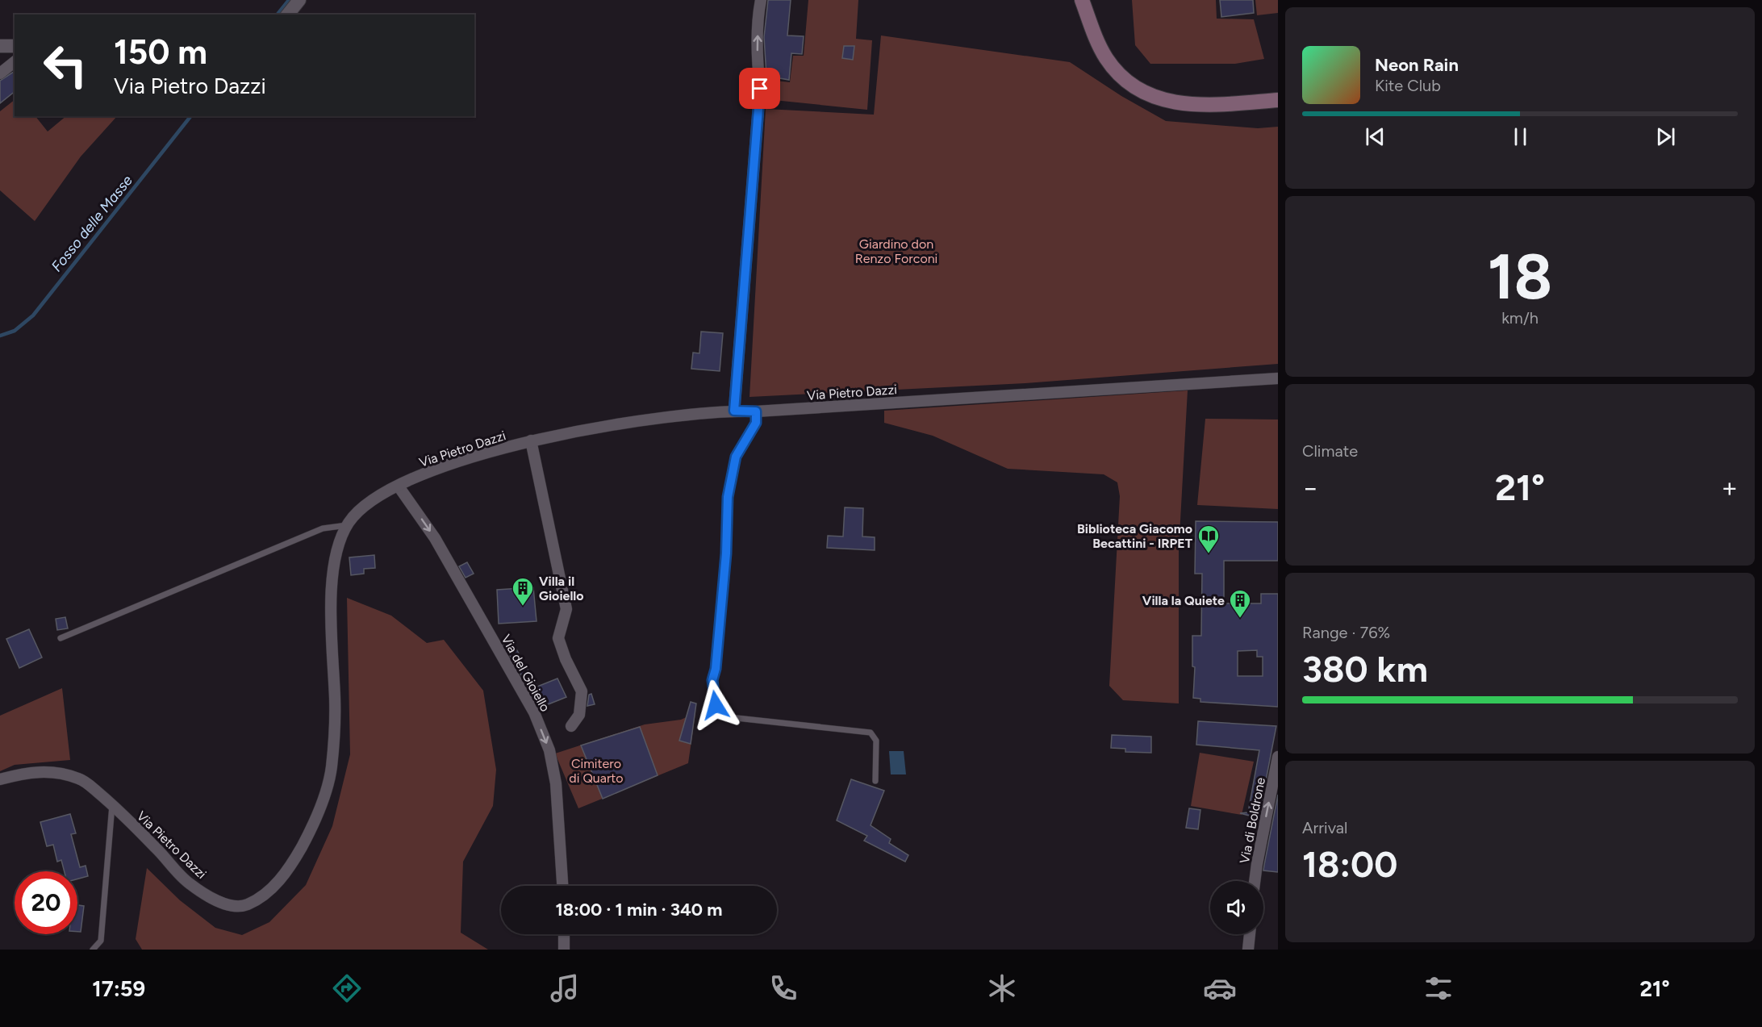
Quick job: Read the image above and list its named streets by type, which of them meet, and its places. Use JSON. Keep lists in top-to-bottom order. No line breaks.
{"streets":{"street":["Via Pietro Dazzi","Via del Gioiello","Via di Boldrone"]},"crossings":[["Via Pietro Dazzi","Via del Gioiello"]],"one_way":["Via di Boldrone"],"water":["Fosso delle Masse"],"parks":["Giardino don Renzo Forconi","Cimitero di Quarto"],"places":{"library":["Biblioteca Giacomo Becattini - IRPET"],"building":["Villa il Gioiello","Villa la Quiete"]},"page":{"turn":["150 m","Via Pietro Dazzi"],"song":["Neon Rain","Kite Club"],"tile":[["18","km/h"],"Climate",["Range · 76%","380 km"],["Arrival","18:00"]],"heat":["−","21°","+"],"limit":"20","trip":"18:00 · 1 min · 340 m","tabs":["17:59","21°"]}}
